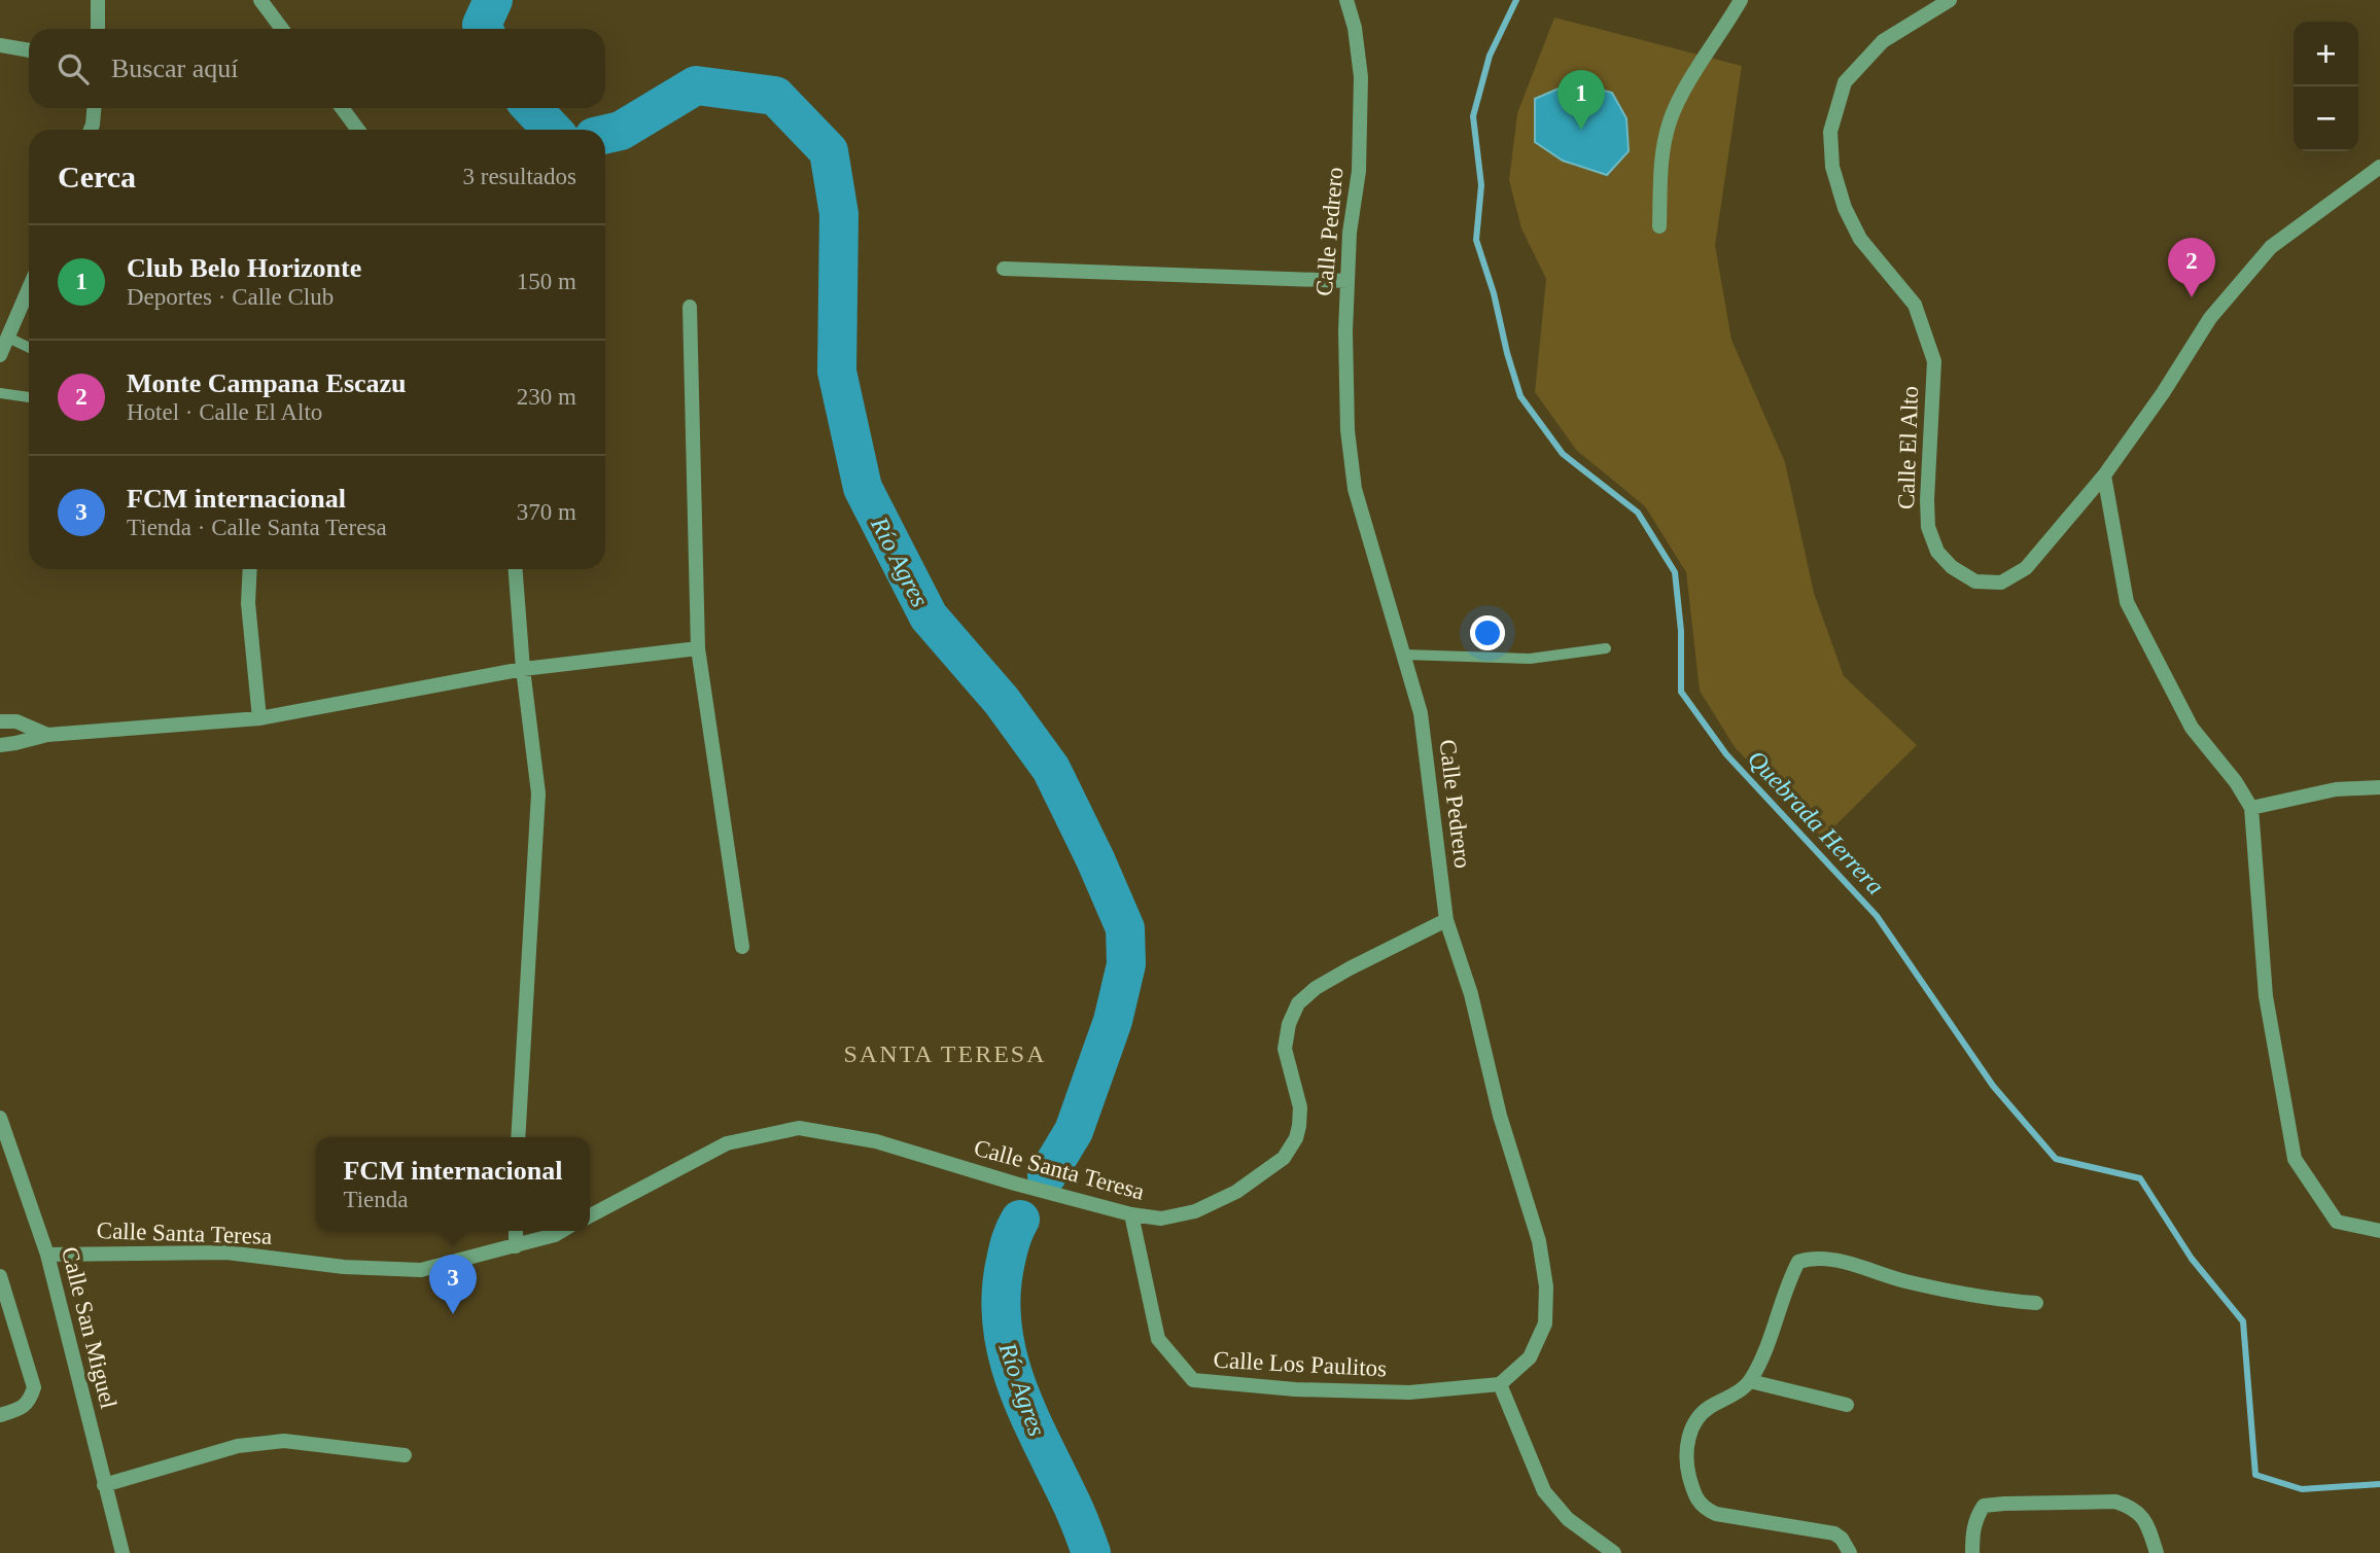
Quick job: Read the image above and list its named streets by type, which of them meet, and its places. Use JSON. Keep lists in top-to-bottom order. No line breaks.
{"streets":{"street":["Calle Pedrero","Calle El Alto","Calle Santa Teresa","Calle San Miguel","Calle Los Paulitos"]},"crossings":[["Calle Pedrero","Calle Santa Teresa"],["Calle Pedrero","Calle Los Paulitos"],["Calle Santa Teresa","Calle San Miguel"],["Calle Santa Teresa","Calle Los Paulitos"]],"districts":["SANTA TERESA"],"water":["Río Agres","Quebrada Herrera"],"page":{"map_buttons":["+","−"],"search":"Buscar aquí","pins":["1","2","3"],"heading":["Cerca","3 resultados"],"list":[{"mark":"1","name":"Club Belo Horizonte","note":"Deportes · Calle Club","value":"150 m"},{"mark":"2","name":"Monte Campana Escazu","note":"Hotel · Calle El Alto","value":"230 m"},{"mark":"3","name":"FCM internacional","note":"Tienda · Calle Santa Teresa","value":"370 m"}],"popup":["FCM internacional","Tienda"]}}
